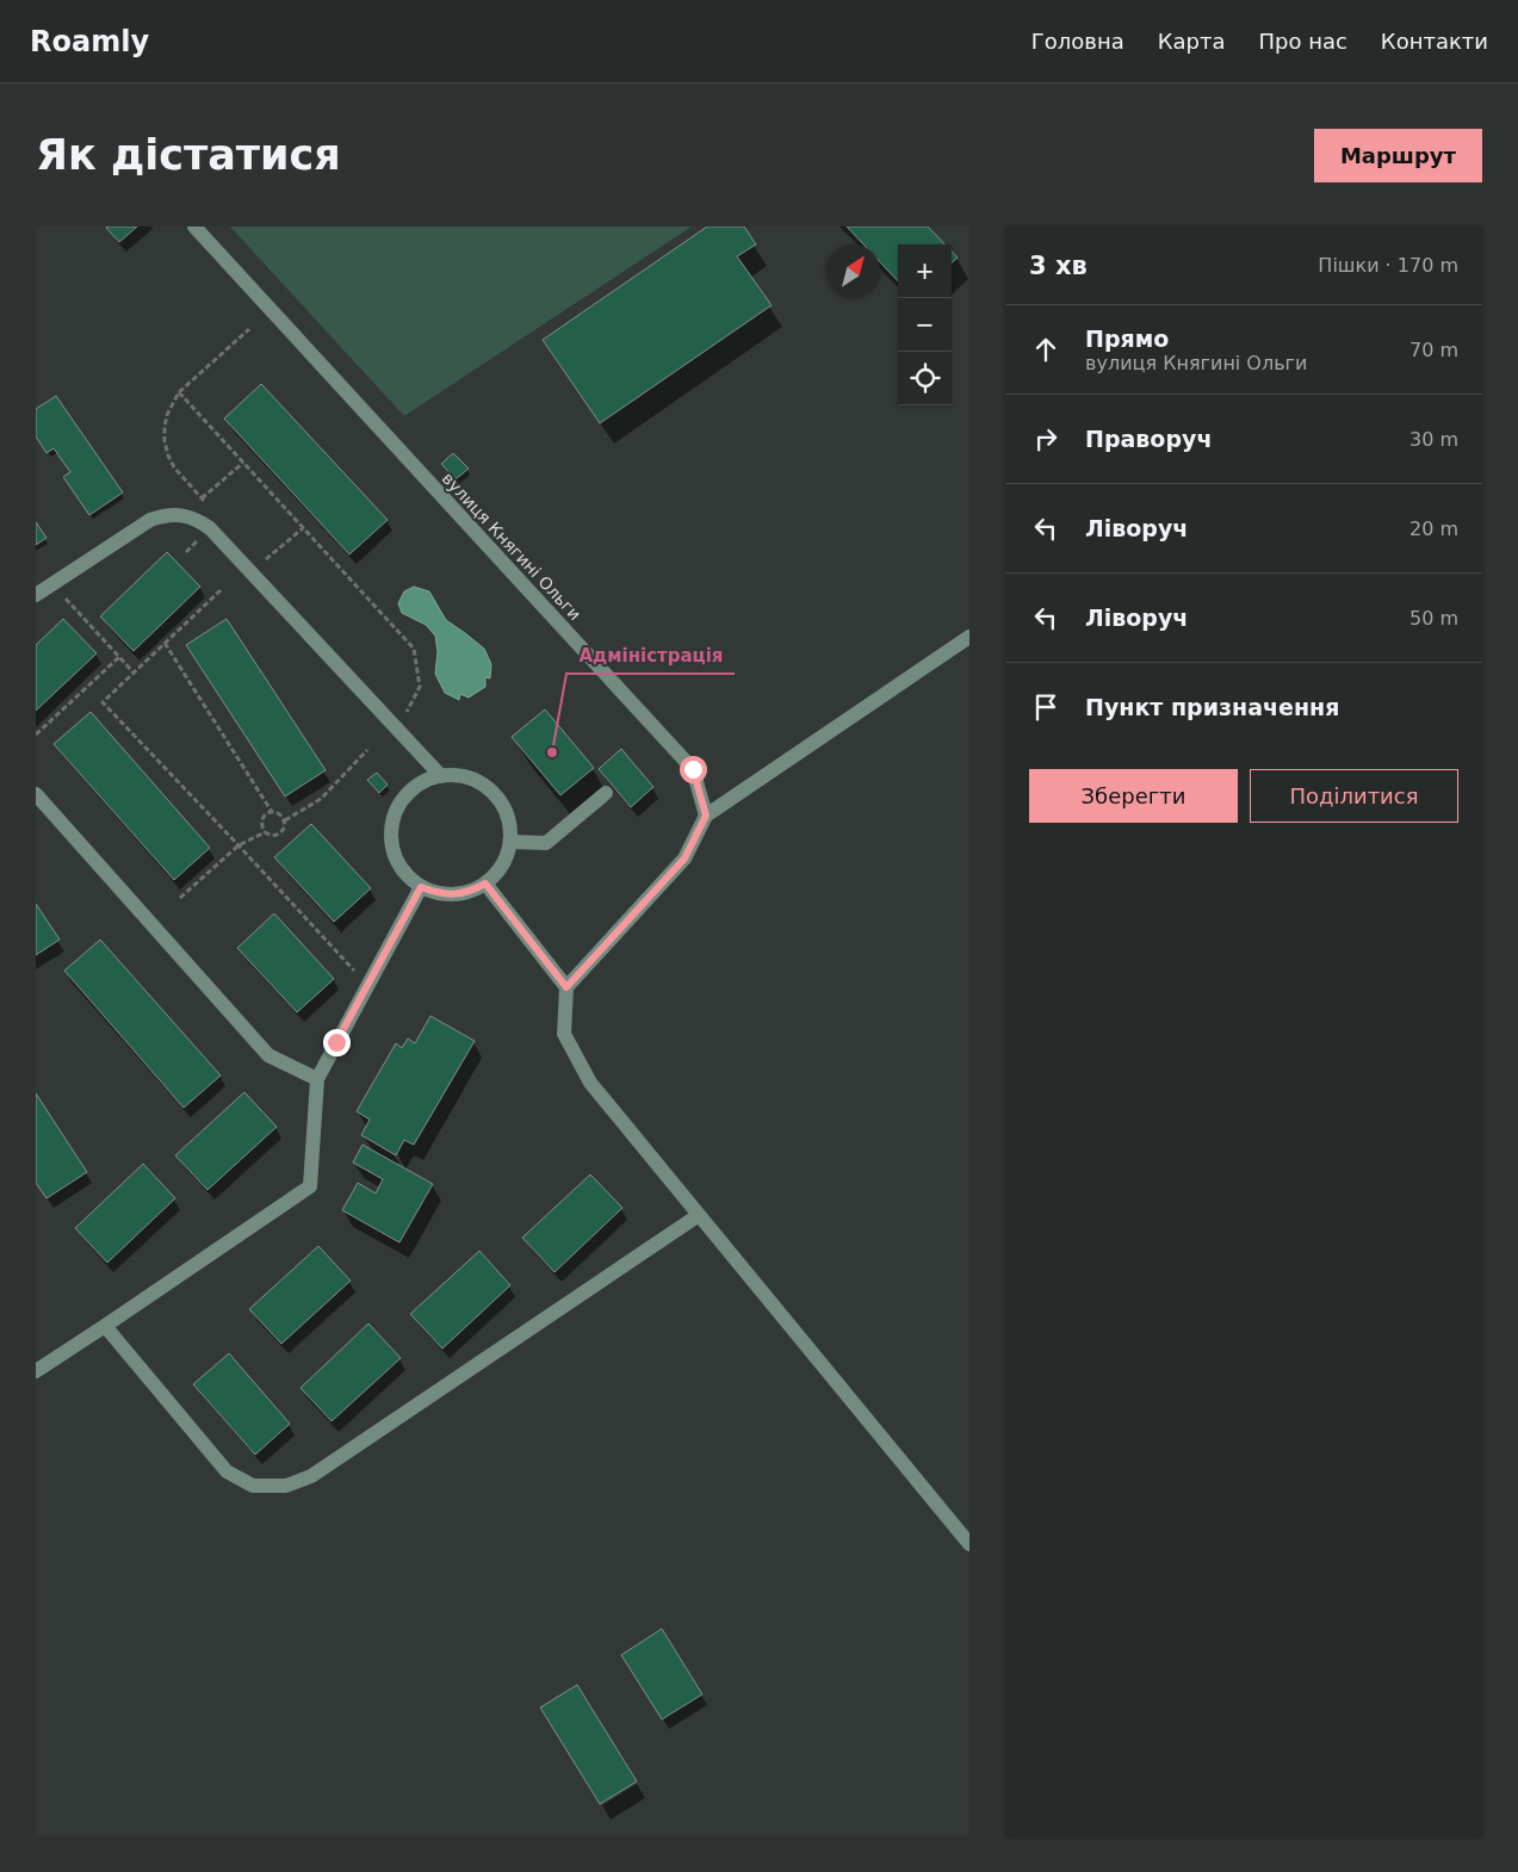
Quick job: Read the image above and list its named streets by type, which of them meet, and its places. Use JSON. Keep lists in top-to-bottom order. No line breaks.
{"streets":{"street":["вулиця Княгині Ольги"]},"places":["Адміністрація"],"north":"top right","page":{"header":"Roamly","nav":["Головна","Карта","Про нас","Контакти"],"buttons":["Маршрут",["Зберегти","Поділитися"]],"title":"Як дістатися","heading":["3 хв","Пішки · 170 m"],"map_buttons":["+","−"],"list":[["Прямо","вулиця Княгині Ольги","70 m"],["Праворуч","30 m"],["Ліворуч","20 m"],["Ліворуч","50 m"],"Пункт призначення"]}}
